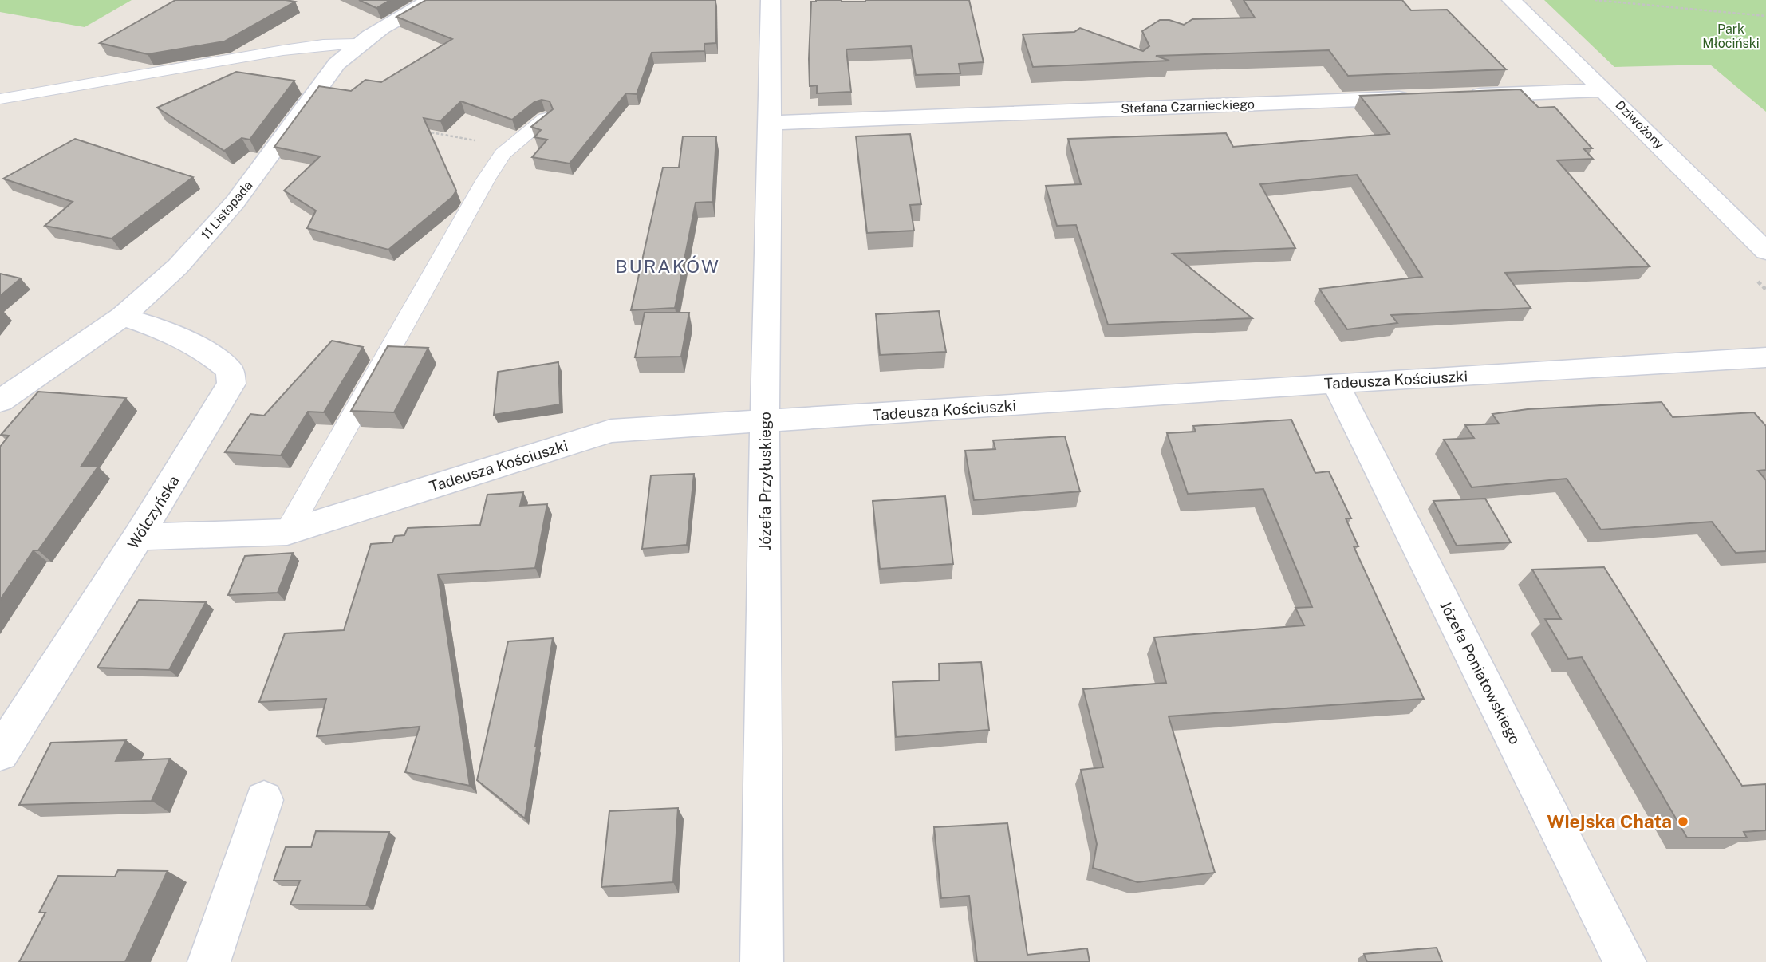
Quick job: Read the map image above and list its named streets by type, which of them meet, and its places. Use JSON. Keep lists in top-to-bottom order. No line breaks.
{"streets":{"street":["Stefana Czarnieckiego","Dziwożony","11 Listopada","Tadeusza Kościuszki","Józefa Przyłuskiego","Wólczyńska","Józefa Poniatowskiego"]},"crossings":[["Stefana Czarnieckiego","Józefa Przyłuskiego"],["11 Listopada","Wólczyńska"],["Tadeusza Kościuszki","Józefa Przyłuskiego"],["Tadeusza Kościuszki","Wólczyńska"],["Tadeusza Kościuszki","Józefa Poniatowskiego"]],"districts":["BURAKÓW"],"parks":["Park Młociński"],"places":["Wiejska Chata"]}
